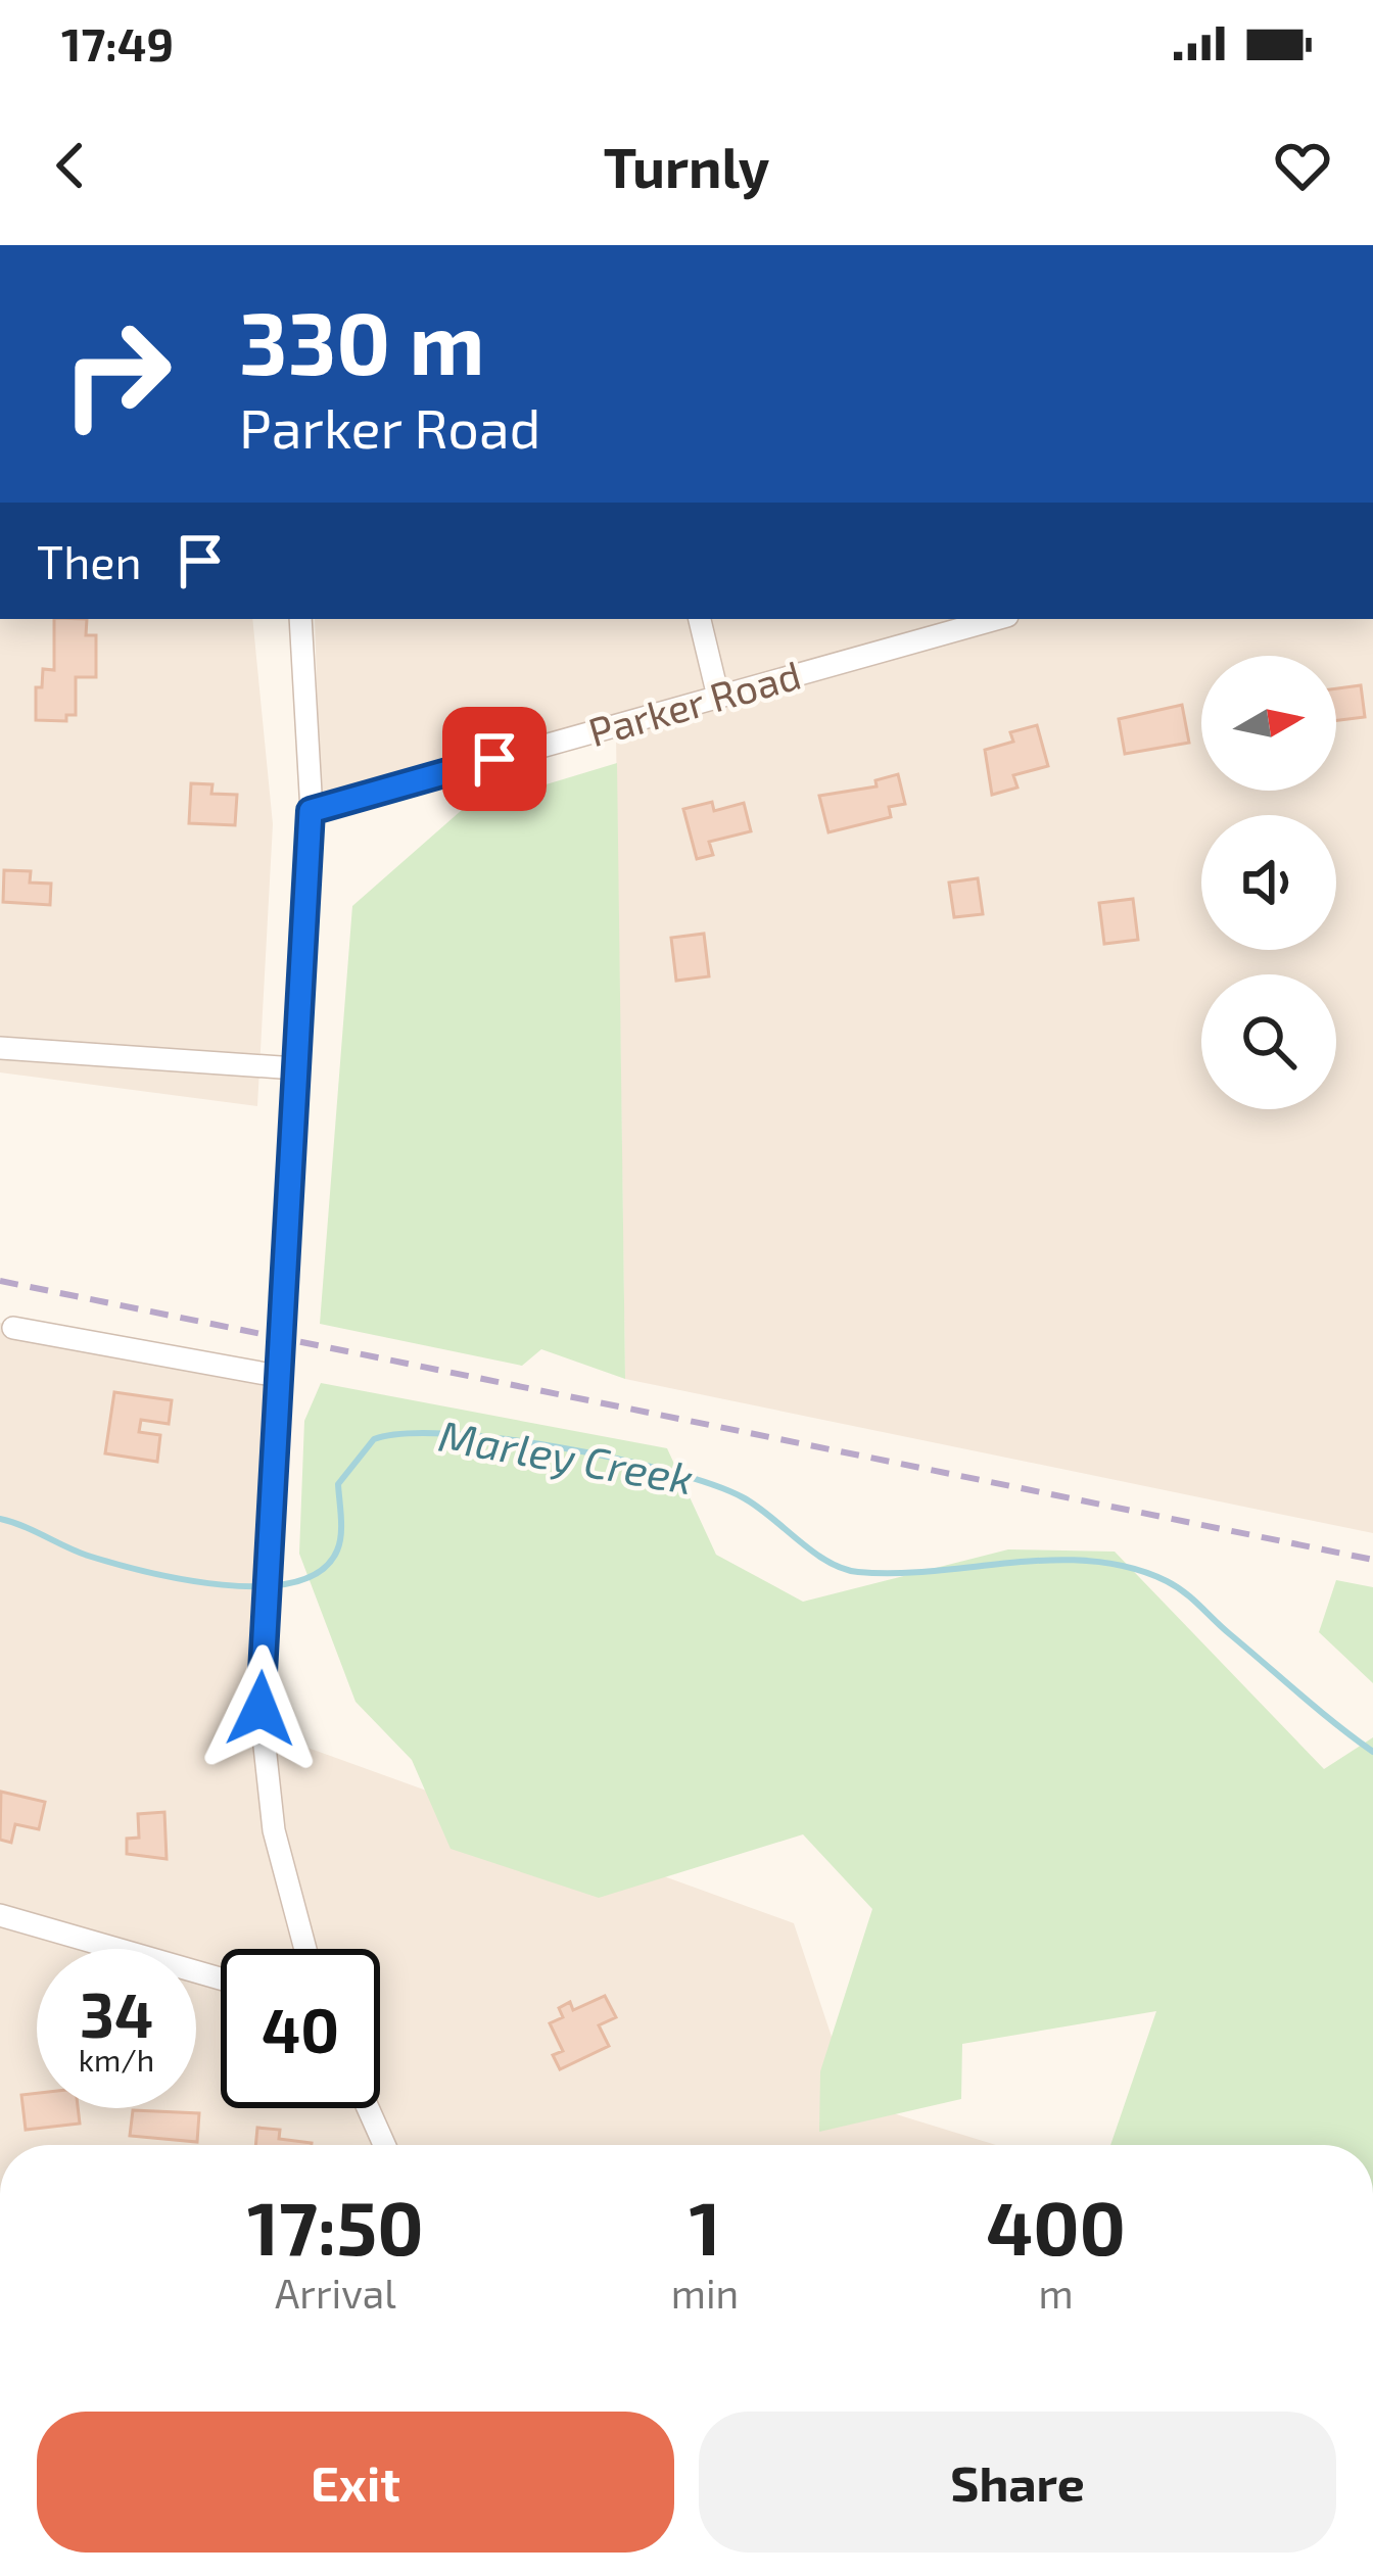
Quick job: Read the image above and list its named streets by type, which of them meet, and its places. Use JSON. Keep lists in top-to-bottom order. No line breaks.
{"streets":{"street":["Parker Road"]},"water":["Marley Creek"],"north":"right","page":{"status":"17:49","header":"Turnly","turn":["330 m","Parker Road"],"then":"Then","speed":"34 km/h","limit":"40","eta":["17:50","Arrival","1","min","400","m"],"buttons":["Exit","Share"]}}
